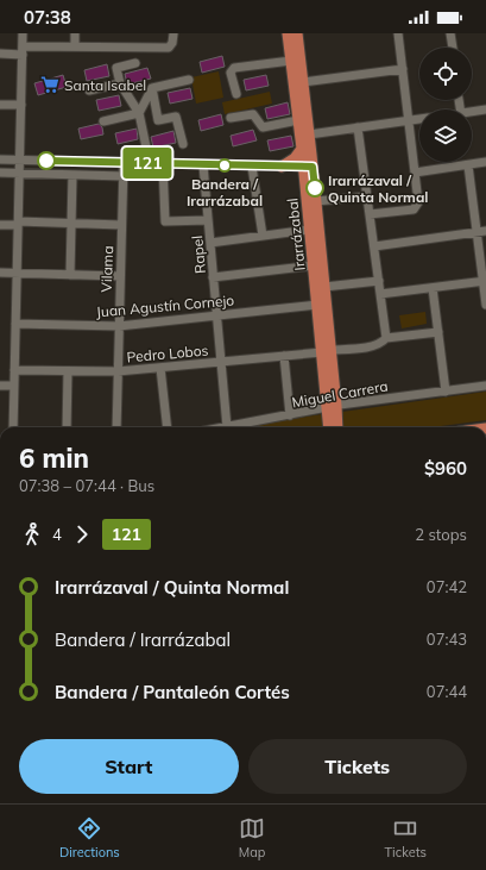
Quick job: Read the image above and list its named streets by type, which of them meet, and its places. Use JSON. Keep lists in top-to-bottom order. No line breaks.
{"streets":{"main road":["Irarrázabal"],"street":["Rapel","Vilama","Juan Agustín Cornejo","Pedro Lobos","Miguel Carrera"]},"crossings":[["Irarrázabal","Juan Agustín Cornejo"],["Irarrázabal","Pedro Lobos"],["Irarrázabal","Miguel Carrera"],["Rapel","Juan Agustín Cornejo"],["Rapel","Pedro Lobos"],["Rapel","Miguel Carrera"],["Vilama","Juan Agustín Cornejo"],["Vilama","Pedro Lobos"]],"places":{"supermarket":["Santa Isabel"],"other":["Bandera / Irarrázabal","Irarrázaval / Quinta Normal"]},"lines":["bus line 121"],"page":{"status":"07:38","on_map":"121","heading":["6 min","07:38 – 07:44 · Bus","$960"],"legs":["4","121","2 stops"],"list":[{"name":"Irarrázaval / Quinta Normal","value":"07:42"},{"name":"Bandera / Irarrázabal","value":"07:43"},{"name":"Bandera / Pantaleón Cortés","value":"07:44"}],"buttons":["Start","Tickets"],"tabs":["Directions","Map","Tickets"]}}
